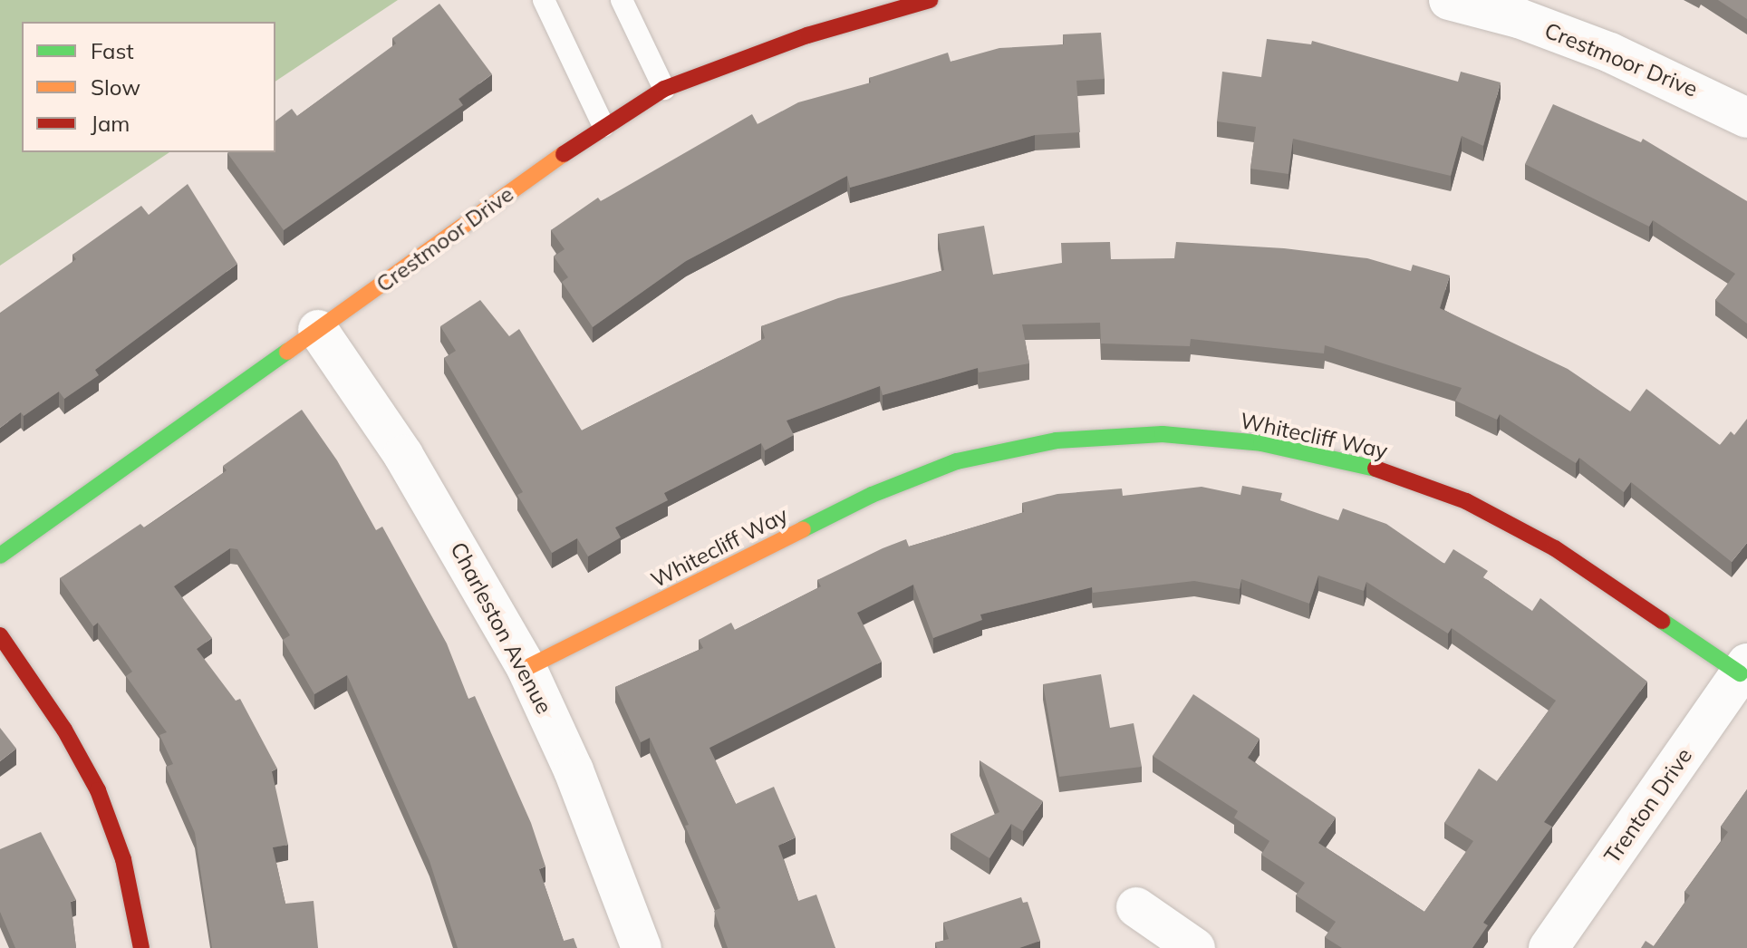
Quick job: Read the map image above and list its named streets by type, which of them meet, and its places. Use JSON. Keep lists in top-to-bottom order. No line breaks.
{"streets":{"street":["Crestmoor Drive","Whitecliff Way","Charleston Avenue","Trenton Drive"]},"crossings":[["Crestmoor Drive","Charleston Avenue"],["Whitecliff Way","Charleston Avenue"],["Whitecliff Way","Trenton Drive"]],"legend":["Fast","Slow","Jam"]}
